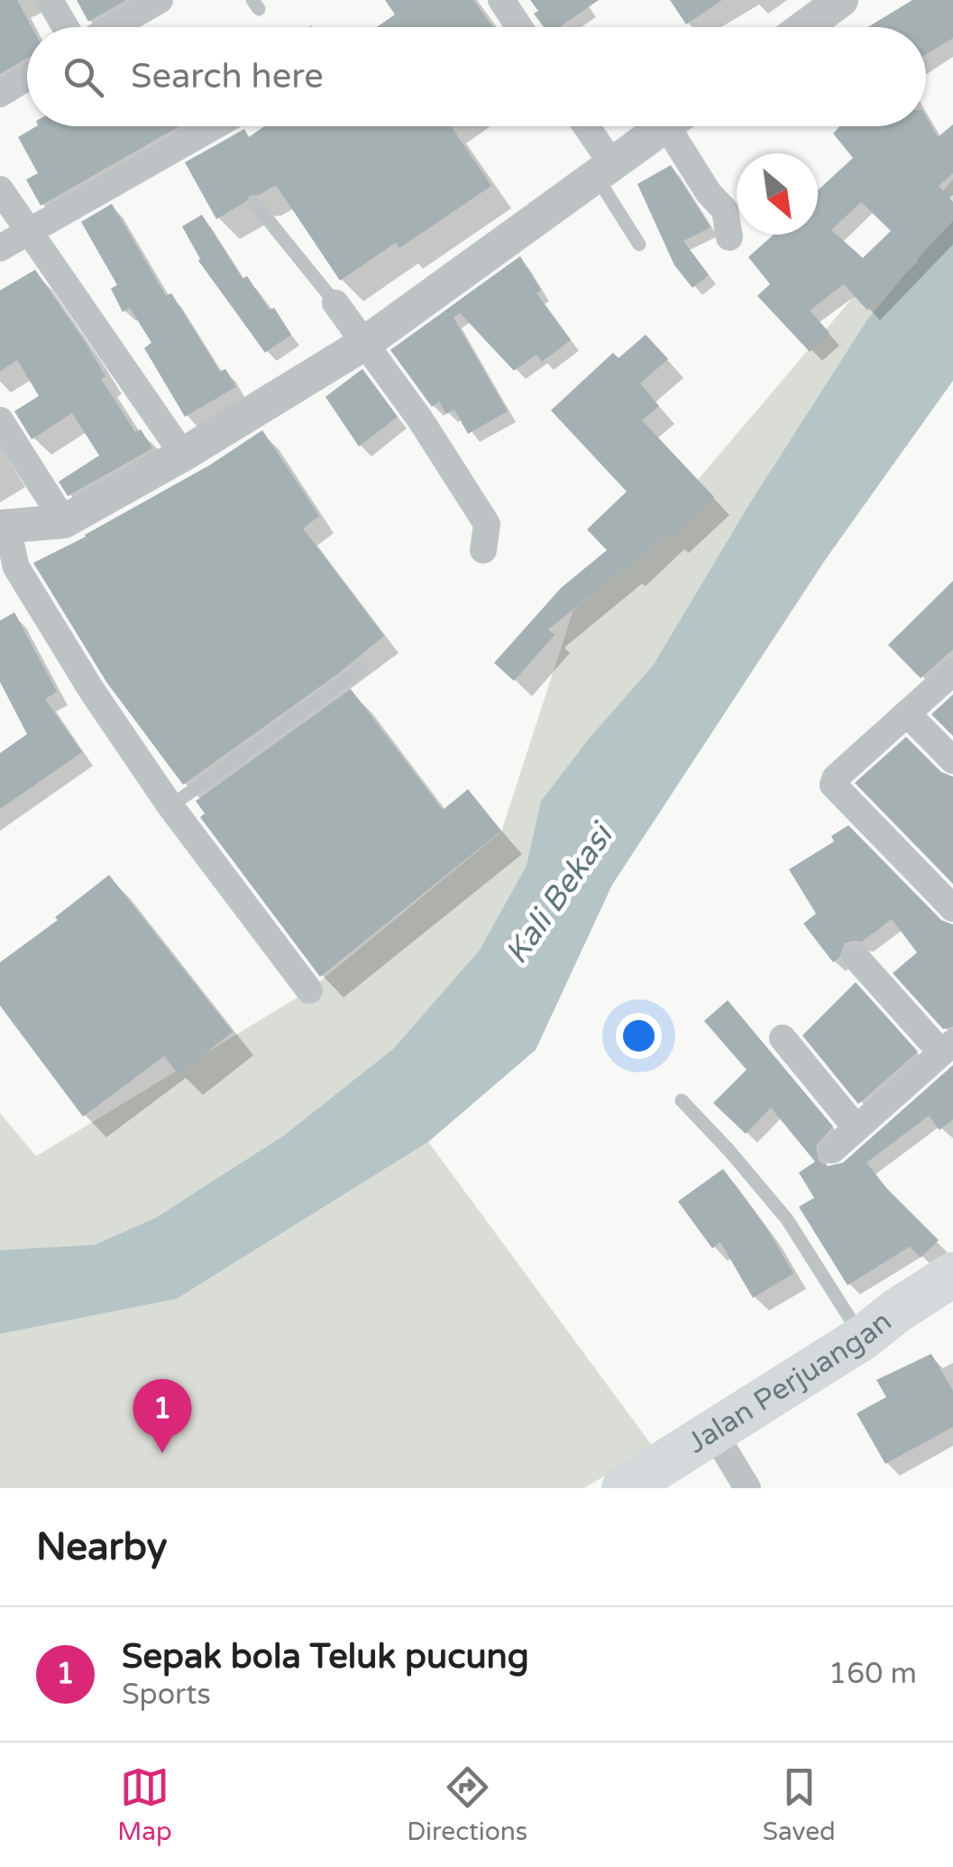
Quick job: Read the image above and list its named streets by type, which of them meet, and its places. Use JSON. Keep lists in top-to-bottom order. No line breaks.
{"streets":{"main road":["Jalan Perjuangan"]},"water":["Kali Bekasi"],"north":"bottom right","page":{"search":"Search here","pins":"1","heading":"Nearby","list":[{"mark":"1","name":"Sepak bola Teluk pucung","note":"Sports","value":"160 m"}],"nav":["Map","Directions","Saved"]}}
